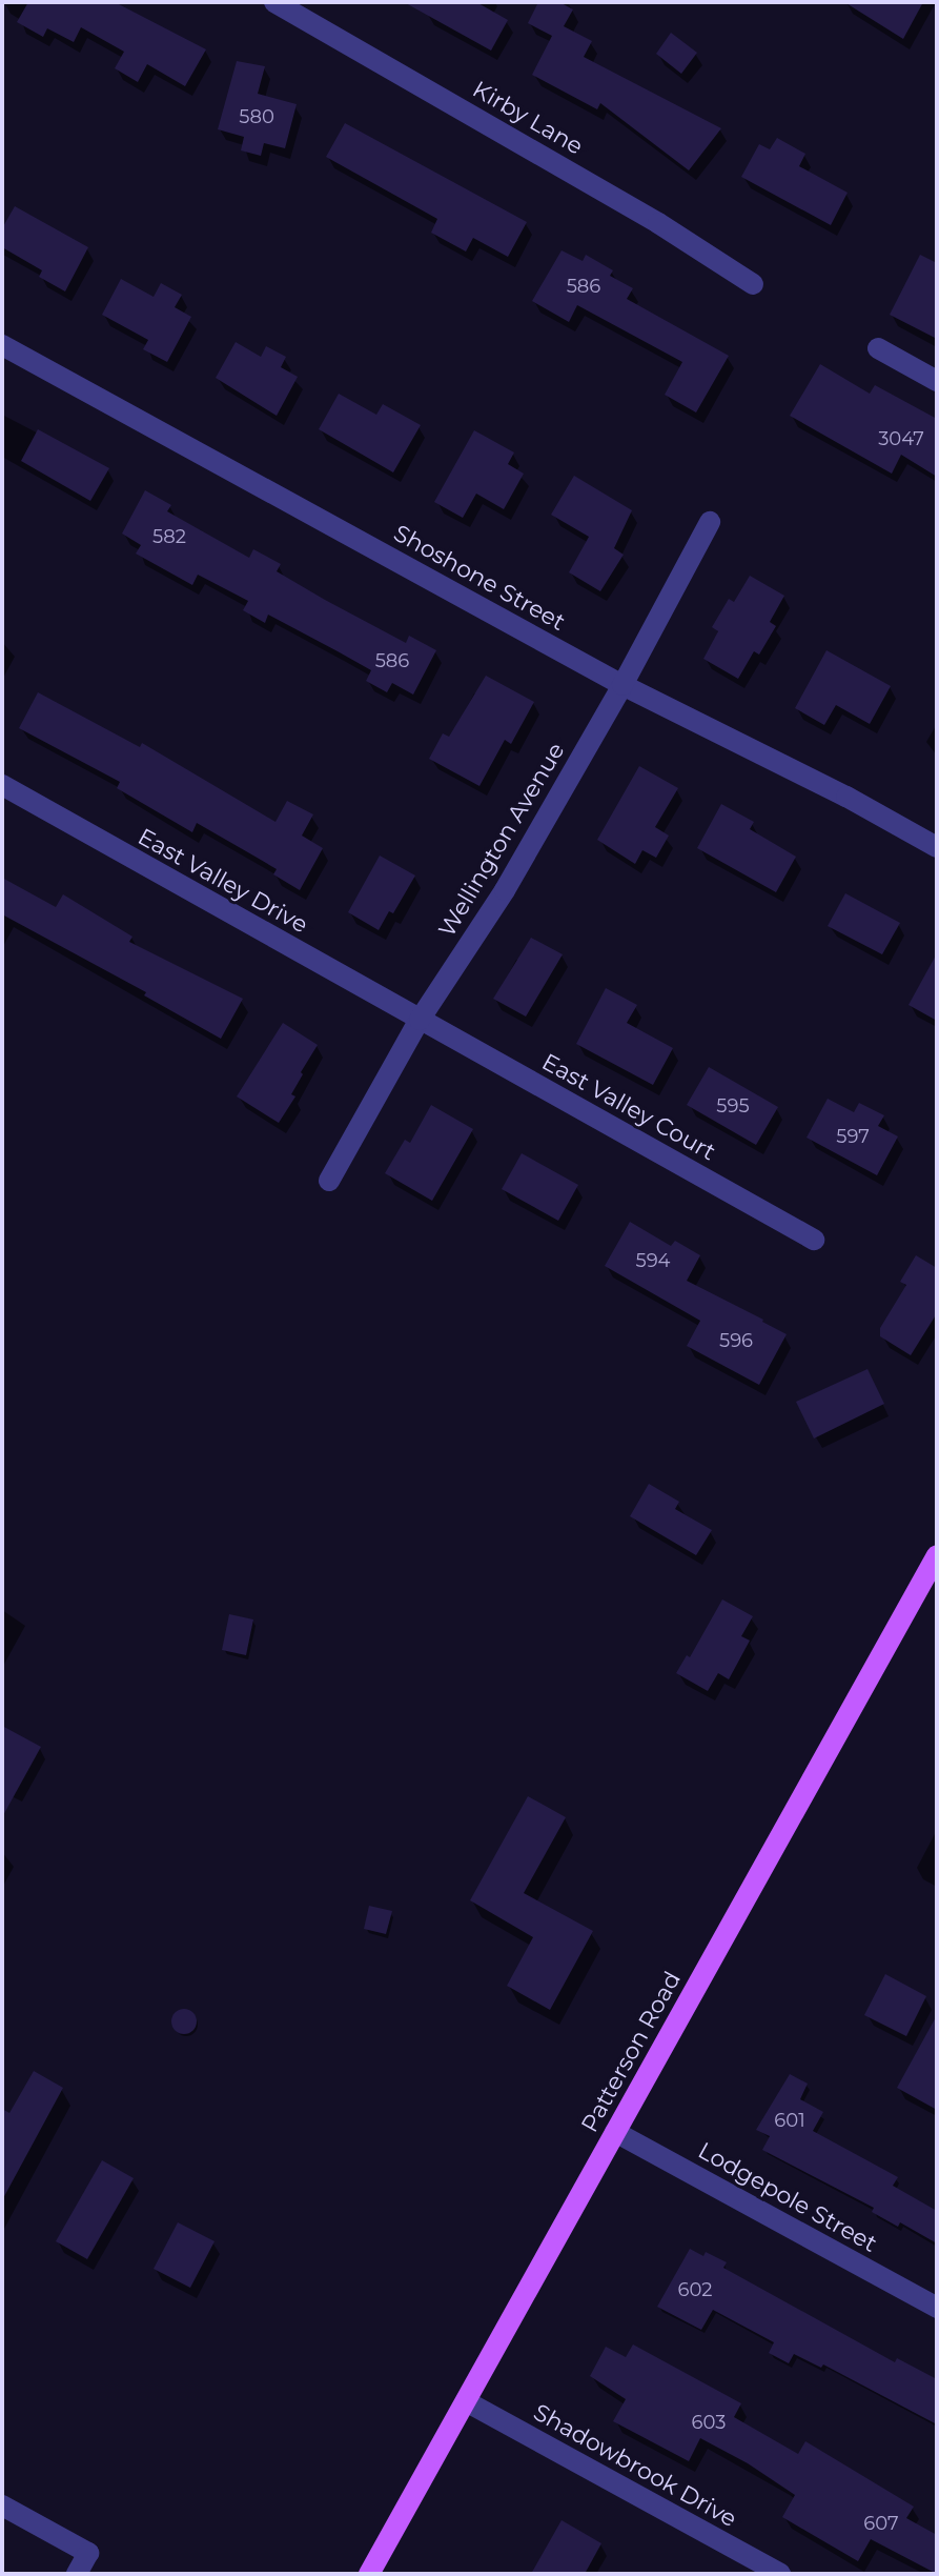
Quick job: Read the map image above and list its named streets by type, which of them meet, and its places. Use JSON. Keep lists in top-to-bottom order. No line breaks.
{"streets":{"main road":["Patterson Road"],"street":["Kirby Lane","Shoshone Street","Wellington Avenue","East Valley Drive","East Valley Court","Lodgepole Street","Shadowbrook Drive"]},"crossings":[["Shoshone Street","Wellington Avenue"],["Wellington Avenue","East Valley Drive"],["Wellington Avenue","East Valley Court"],["East Valley Drive","East Valley Court"],["Patterson Road","Lodgepole Street"],["Patterson Road","Shadowbrook Drive"]],"house_numbers":["580","586","3047","582","586","595","597","594","596","601","602","603","607"]}
